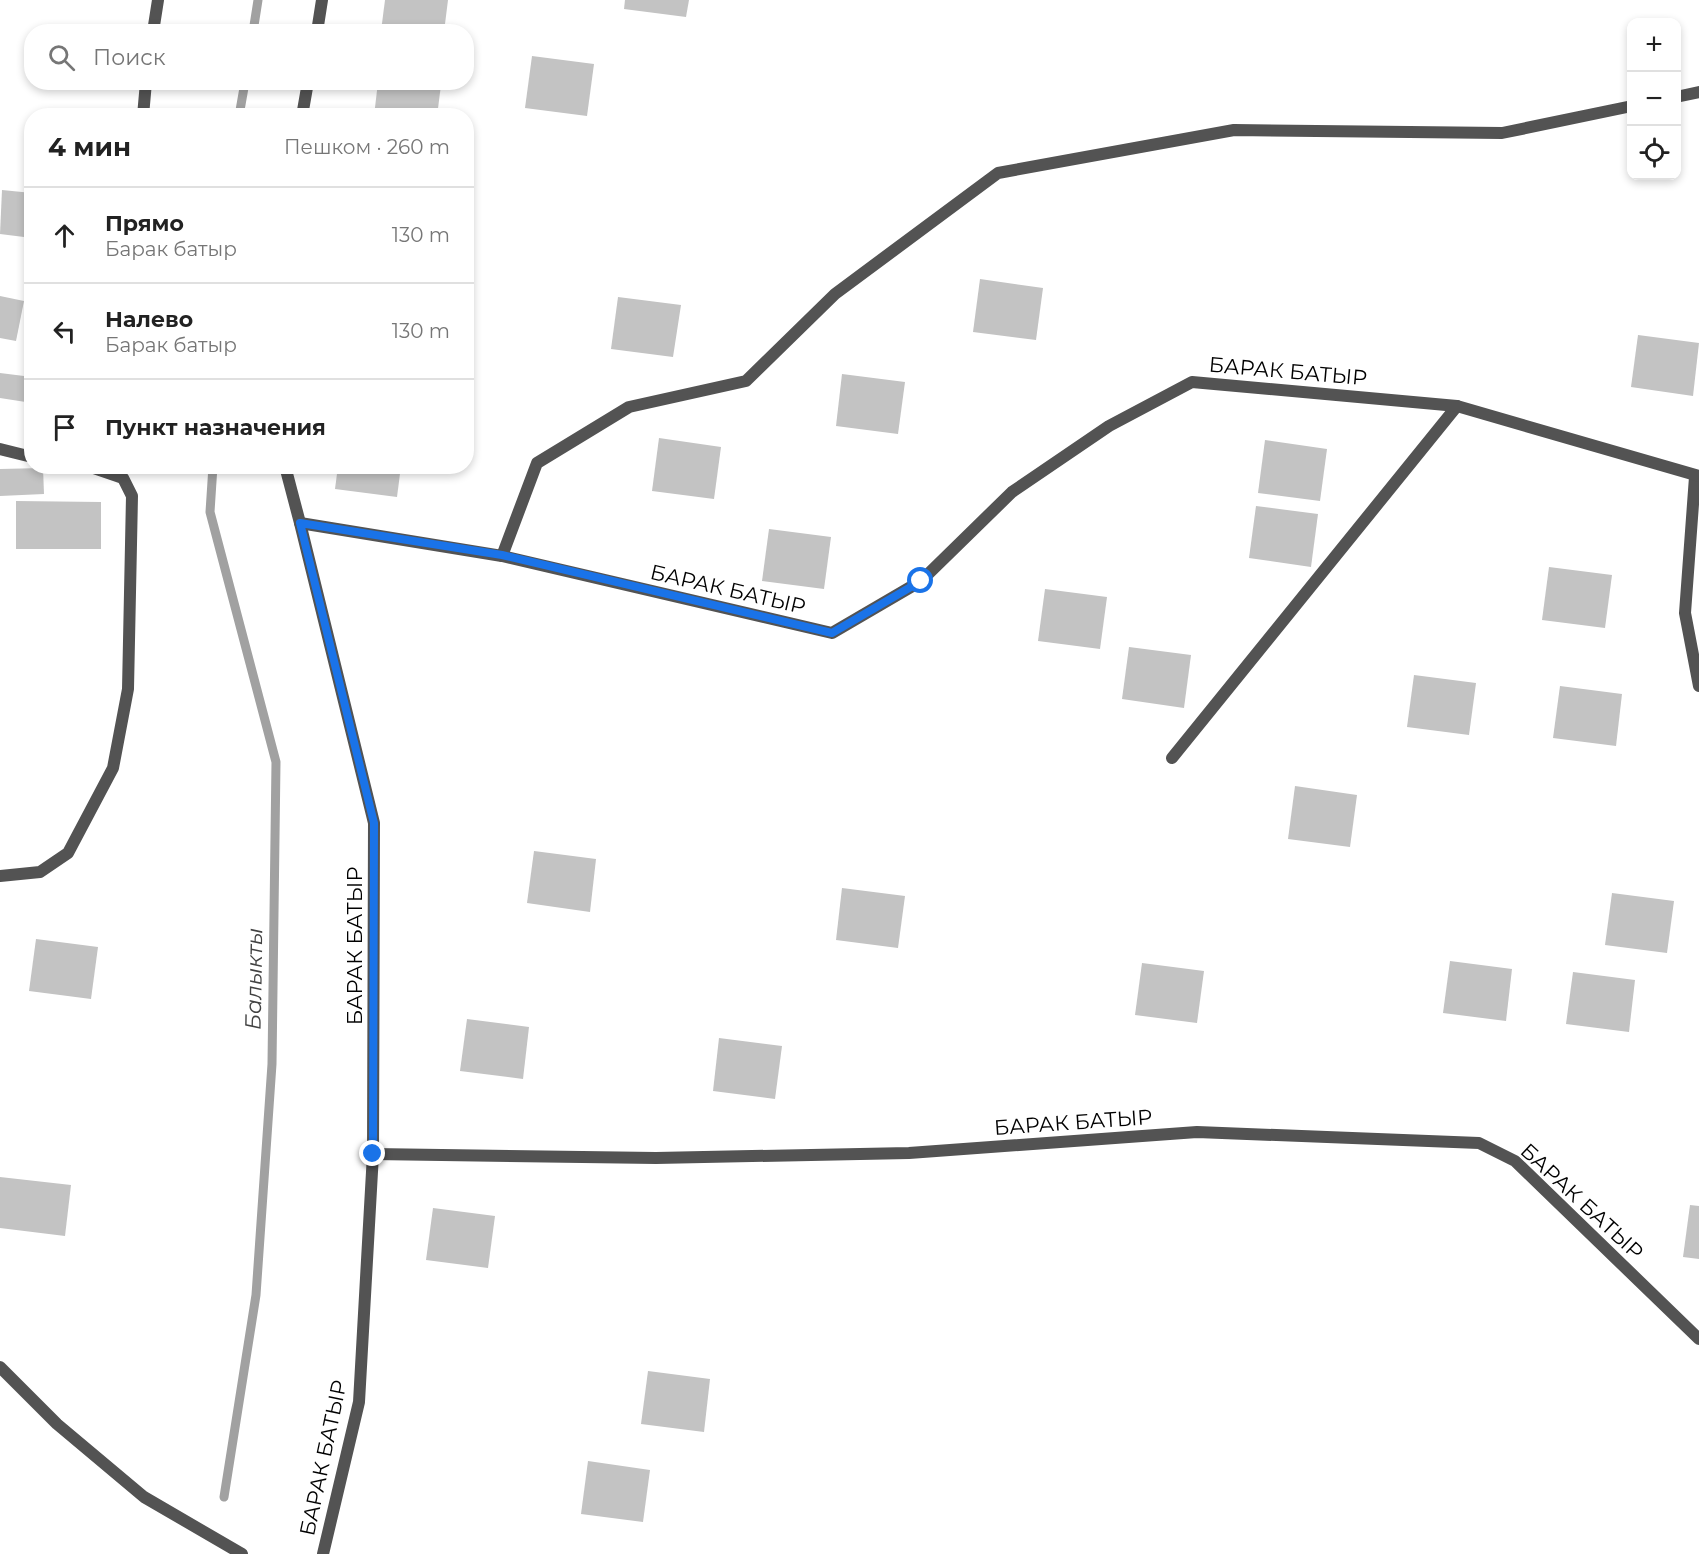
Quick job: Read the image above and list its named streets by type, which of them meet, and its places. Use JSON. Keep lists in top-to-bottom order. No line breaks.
{"streets":{"street":["БАРАК БАТЫР"]},"water":["Балыкты"],"page":{"map_buttons":["+","−"],"search":"Поиск","heading":["4 мин","Пешком · 260 m"],"list":[["Прямо","Барак батыр","130 m"],["Налево","Барак батыр","130 m"],"Пункт назначения"]}}
